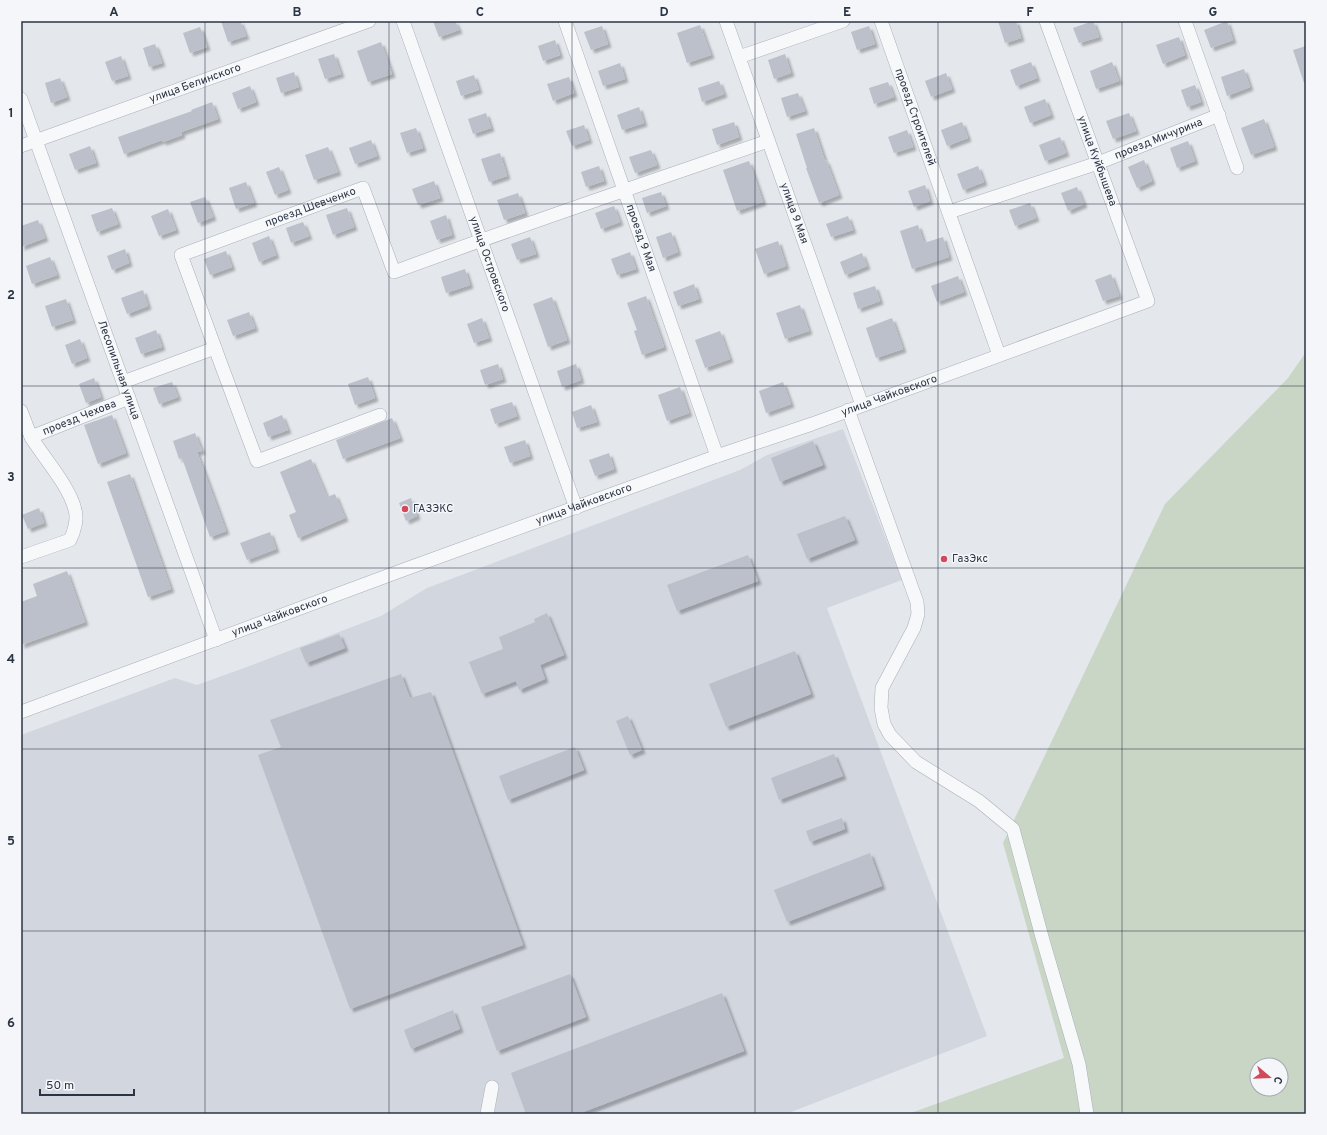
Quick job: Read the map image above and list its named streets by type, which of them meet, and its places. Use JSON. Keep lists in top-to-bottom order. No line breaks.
{"streets":{"street":["улица Белинского","проезд Строителей","проезд Мичурина","улица Куйбышева","проезд Шевченко","улица 9 Мая","проезд 9 Мая","улица Островского","Лесопильная улица","улица Чайковского","проезд Чехова"]},"crossings":[["улица Белинского","Лесопильная улица"],["проезд Строителей","улица Чайковского"],["проезд Мичурина","улица Куйбышева"],["улица Куйбышева","улица Чайковского"],["проезд Шевченко","улица Островского"],["улица 9 Мая","улица Чайковского"],["проезд 9 Мая","улица Чайковского"],["улица Островского","улица Чайковского"],["Лесопильная улица","улица Чайковского"],["Лесопильная улица","проезд Чехова"]],"places":["ГАЗЭКС","ГазЭкс"],"scale_bar":"50 m","north":"right","grid":{"columns":["A","B","C","D","E","F","G"],"rows":["1","2","3","4","5","6"]}}
